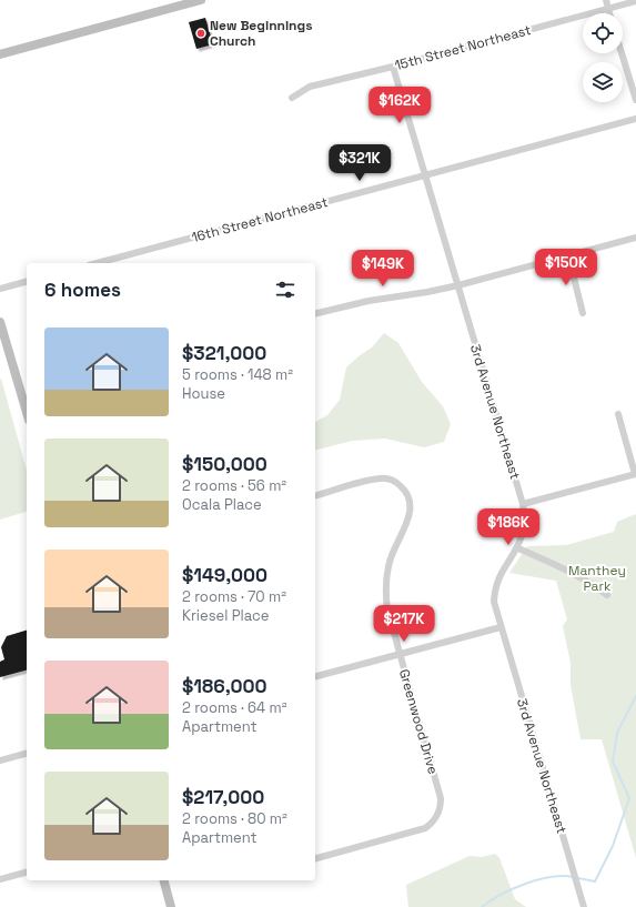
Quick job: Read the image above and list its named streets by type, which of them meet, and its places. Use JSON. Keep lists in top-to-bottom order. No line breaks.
{"streets":{"street":["15th Street Northeast","16th Street Northeast","3rd Avenue Northeast","Greenwood Drive"]},"crossings":[["15th Street Northeast","3rd Avenue Northeast"],["16th Street Northeast","3rd Avenue Northeast"]],"parks":["Manthey Park"],"places":["New Beginnings Church"],"page":{"price":["$162K","$321K","$150K","$149K","$186K","$217K"],"heading":"6 homes","list":[{"name":"$321,000","note":"5 rooms · 148 m² · House"},{"name":"$150,000","note":"2 rooms · 56 m² · Ocala Place"},{"name":"$149,000","note":"2 rooms · 70 m² · Kriesel Place"},{"name":"$186,000","note":"2 rooms · 64 m² · Apartment"},{"name":"$217,000","note":"2 rooms · 80 m² · Apartment"}]}}
